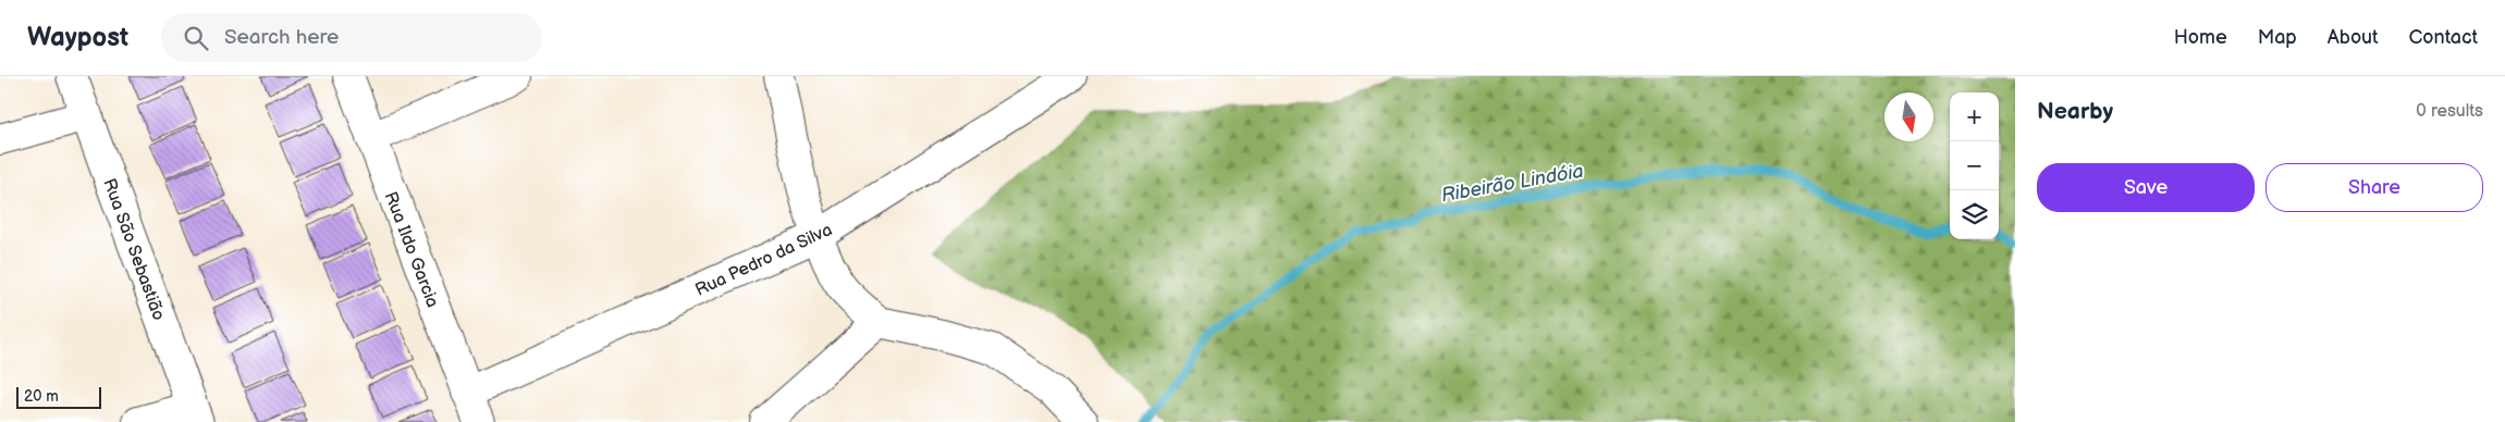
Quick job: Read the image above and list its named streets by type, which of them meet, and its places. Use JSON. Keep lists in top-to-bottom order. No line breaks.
{"streets":{"street":["Rua São Sebastião","Rua Ildo Garcia","Rua Pedro da Silva"]},"crossings":[["Rua Ildo Garcia","Rua Pedro da Silva"]],"water":["Ribeirão Lindóia"],"scale_bar":"20 m","north":"bottom","page":{"header":"Waypost","search":"Search here","nav":["Home","Map","About","Contact"],"heading":["Nearby","0 results"],"map_buttons":["+","−"],"buttons":["Save","Share"],"scale":"20 m"}}
